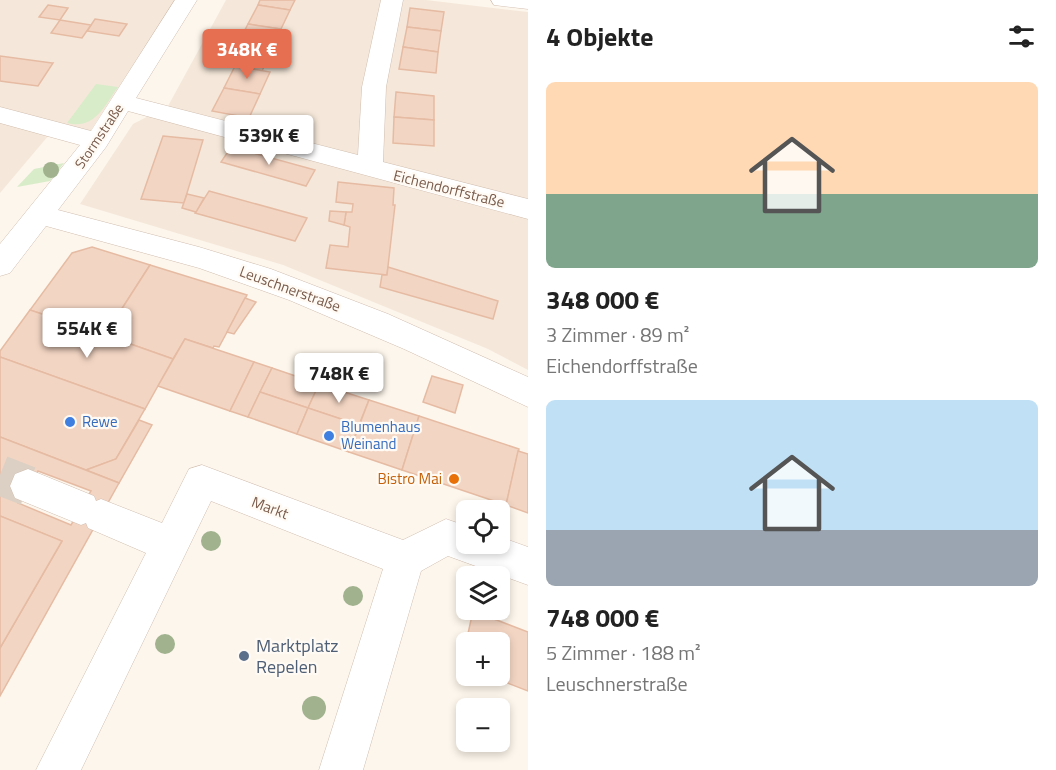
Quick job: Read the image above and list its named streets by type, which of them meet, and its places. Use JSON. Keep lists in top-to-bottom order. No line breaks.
{"streets":{"street":["Stormstraße","Eichendorffstraße","Leuschnerstraße","Markt"]},"crossings":[["Stormstraße","Eichendorffstraße"],["Stormstraße","Leuschnerstraße"]],"places":["Rewe","Blumenhaus Weinand","Bistro Mai","Marktplatz Repelen"],"page":{"heading":"4 Objekte","price":["348K €","539K €","554K €","748K €"],"list":[{"name":"348 000 €","note":"3 Zimmer · 89 m² · Eichendorffstraße"},{"name":"748 000 €","note":"5 Zimmer · 188 m² · Leuschnerstraße"}],"map_buttons":["+","−"]}}
